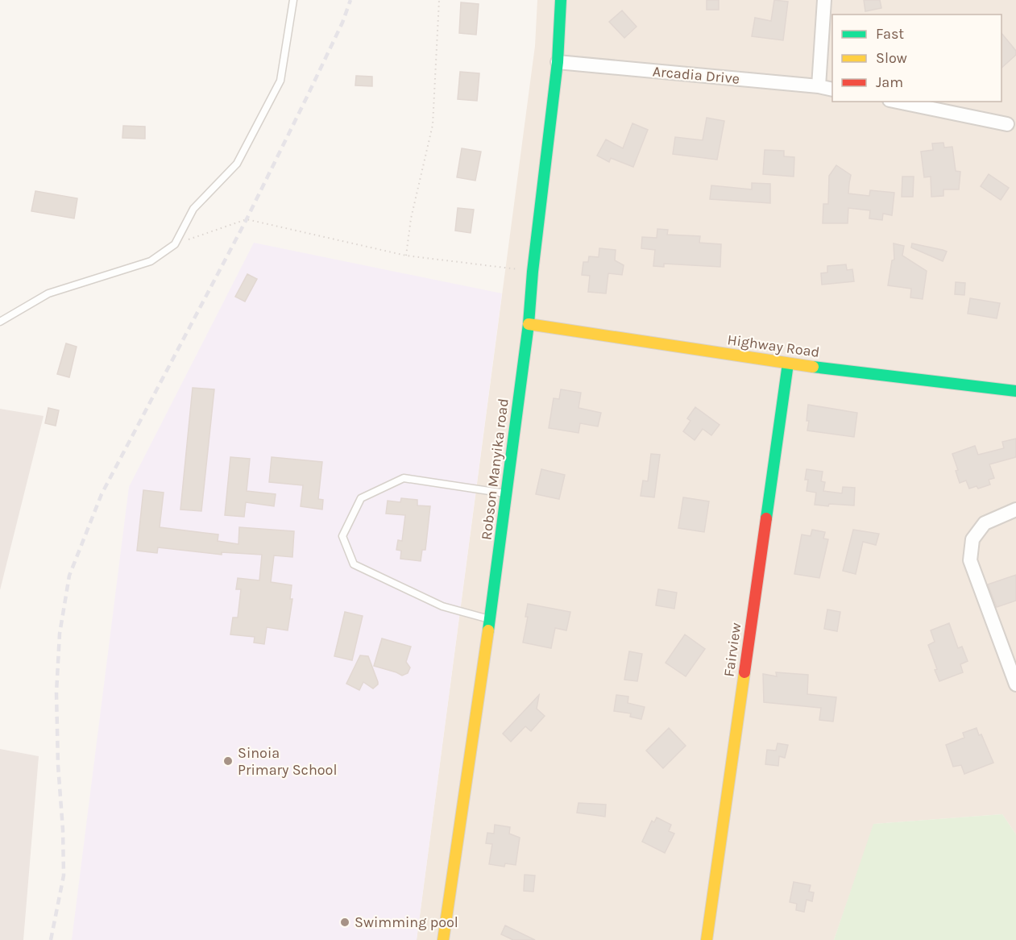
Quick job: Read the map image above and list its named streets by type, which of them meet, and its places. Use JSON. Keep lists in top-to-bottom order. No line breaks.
{"streets":{"street":["Arcadia Drive","Highway Road","Robson Manyika road","Fairview"]},"crossings":[["Arcadia Drive","Robson Manyika road"],["Highway Road","Robson Manyika road"],["Highway Road","Fairview"]],"places":["Sinoia Primary School","Swimming pool"],"legend":["Fast","Slow","Jam"]}
